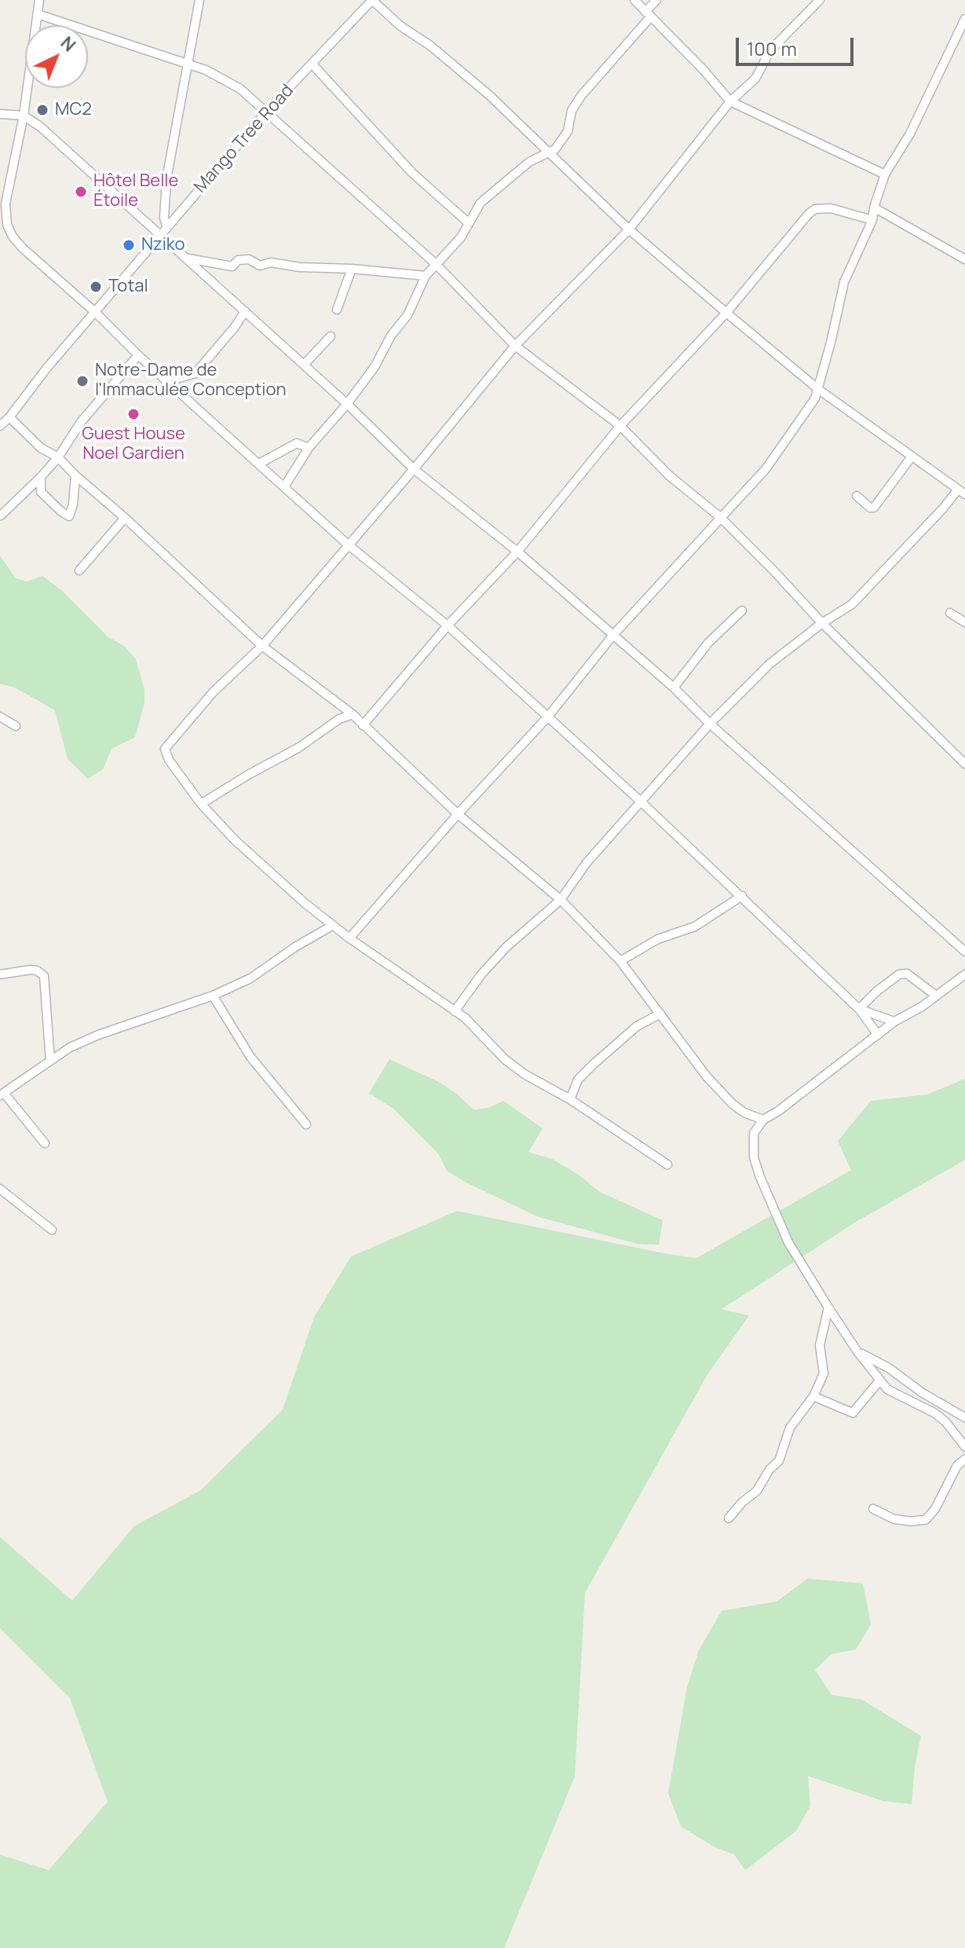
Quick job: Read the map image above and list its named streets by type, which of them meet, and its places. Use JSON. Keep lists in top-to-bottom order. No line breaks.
{"streets":{"street":["Mango Tree Road"]},"places":["MC2","Hôtel Belle Étoile","Nziko","Total","Notre-Dame de l'Immaculée Conception","Guest House Noel Gardien"],"scale_bar":"100 m","north":"top right"}
